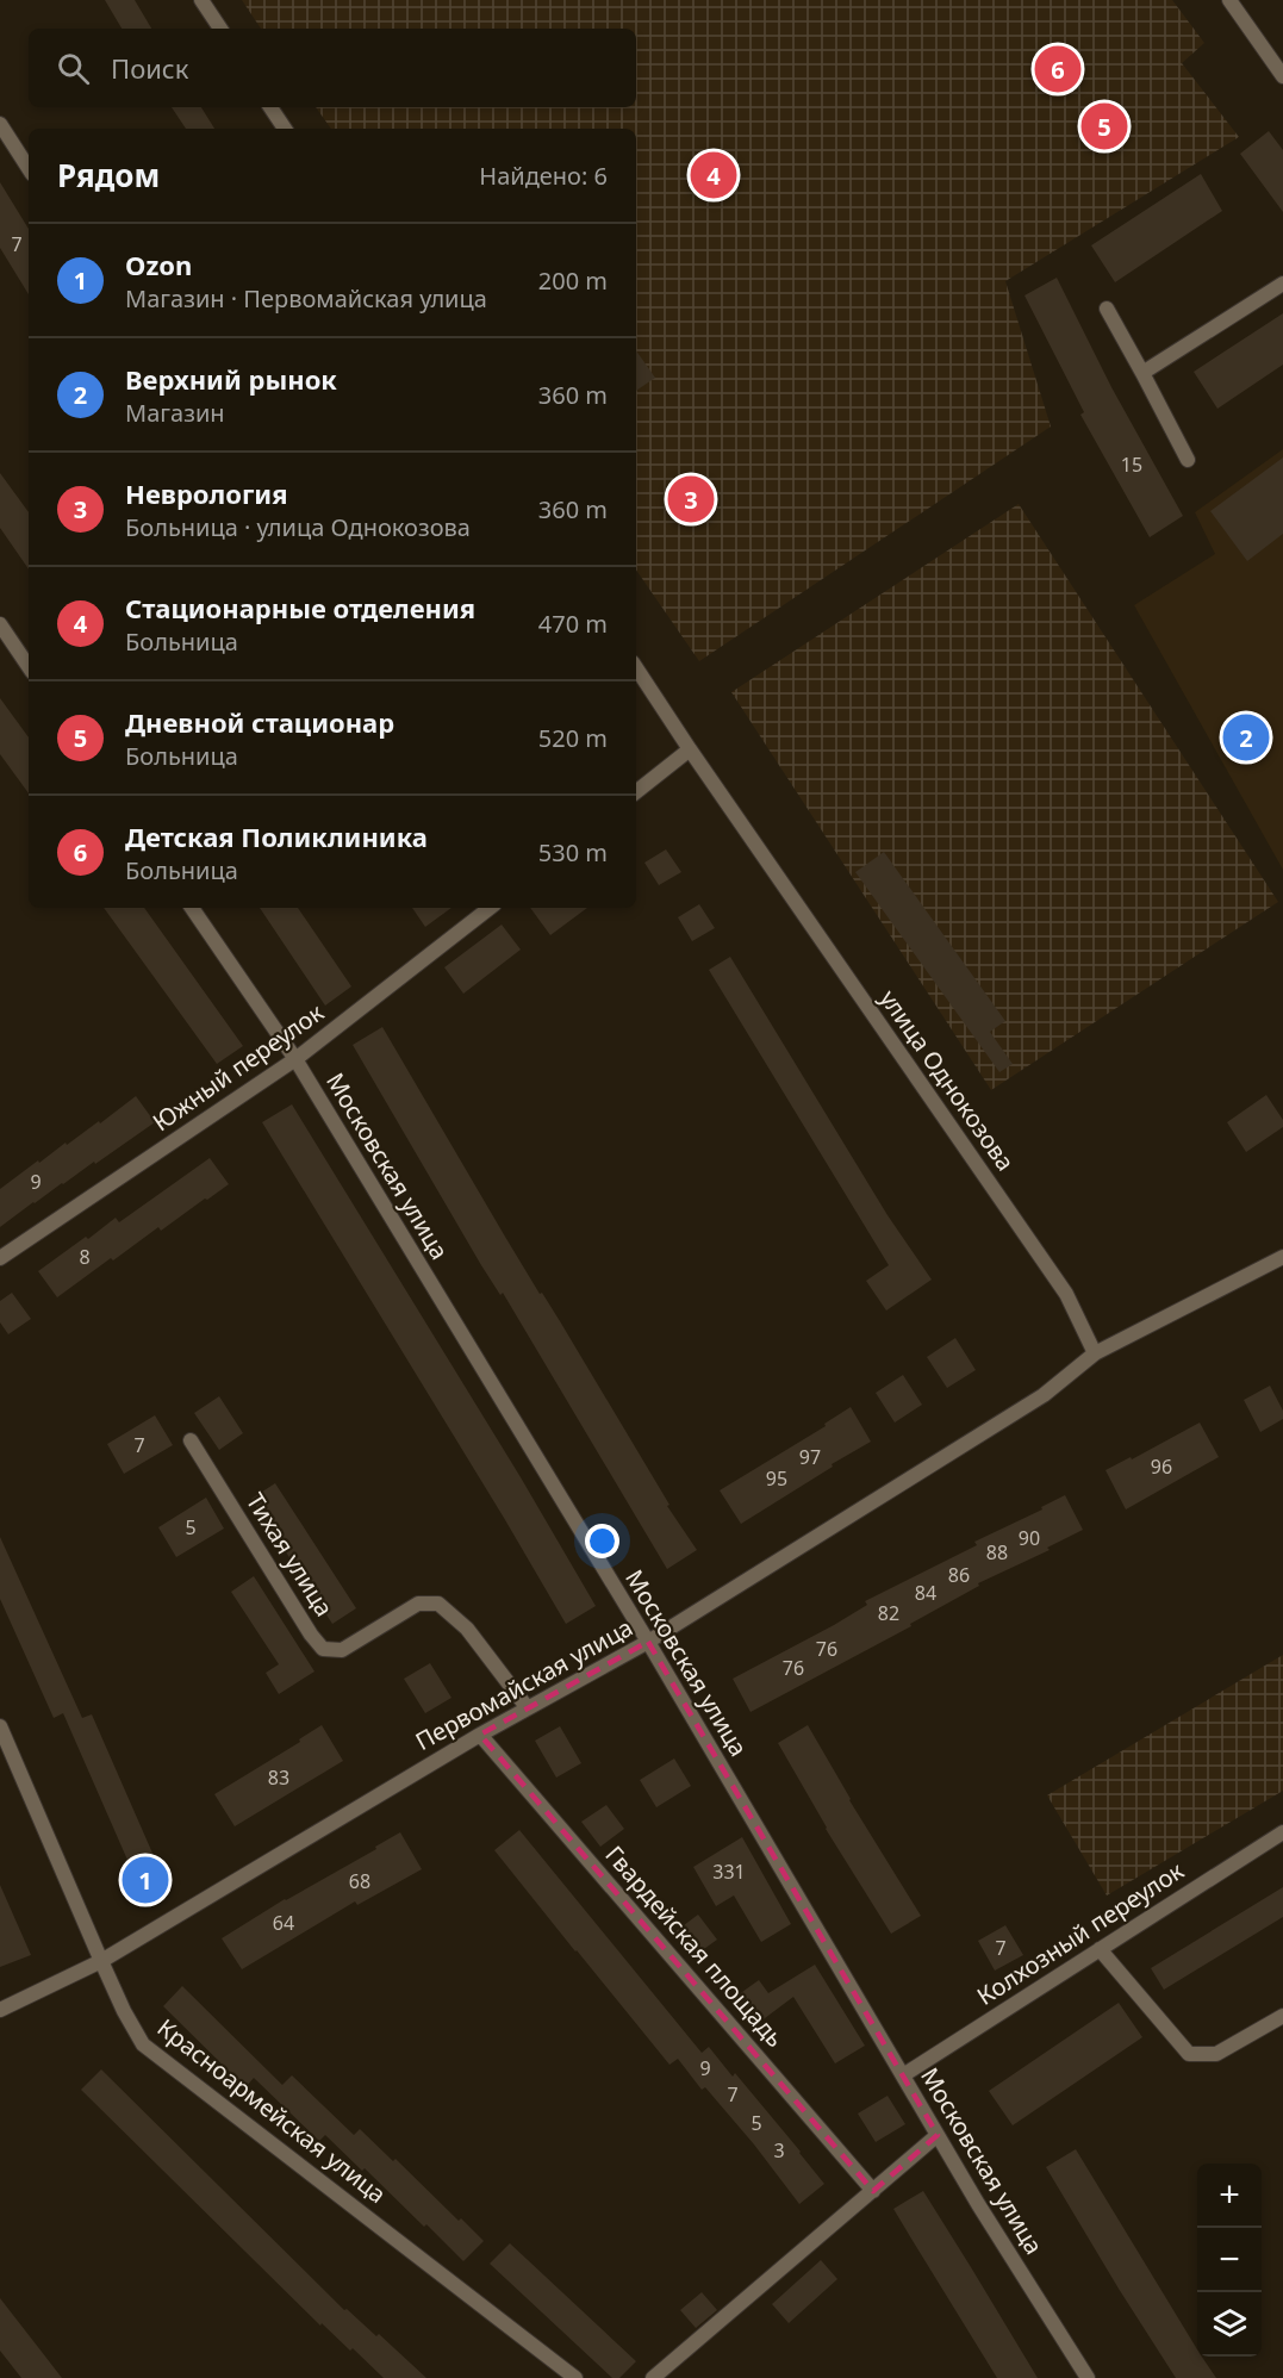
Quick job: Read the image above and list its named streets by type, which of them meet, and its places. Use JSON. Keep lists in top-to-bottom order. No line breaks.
{"streets":{"street":["Южный переулок","улица Однокозова","Московская улица","Тихая улица","Первомайская улица","Колхозный переулок","Гвардейская площадь","Красноармейская улица"]},"crossings":[["Южный переулок","Московская улица"],["улица Однокозова","Первомайская улица"],["Московская улица","Первомайская улица"],["Московская улица","Колхозный переулок"],["Тихая улица","Первомайская улица"],["Первомайская улица","Гвардейская площадь"],["Первомайская улица","Красноармейская улица"]],"house_numbers":["7","15","9","8","7","97","96","95","5","90","88","86","84","82","76","76","83","331","68","64","7","9","7","5","3"],"page":{"search":"Поиск","pins":["6","5","4","3","2","1"],"heading":["Рядом","Найдено: 6"],"list":[{"mark":"1","name":"Ozon","note":"Магазин · Первомайская улица","value":"200 m"},{"mark":"2","name":"Верхний рынок","note":"Магазин","value":"360 m"},{"mark":"3","name":"Неврология","note":"Больница · улица Однокозова","value":"360 m"},{"mark":"4","name":"Стационарные отделения","note":"Больница","value":"470 m"},{"mark":"5","name":"Дневной стационар","note":"Больница","value":"520 m"},{"mark":"6","name":"Детская Поликлиника","note":"Больница","value":"530 m"}],"map_buttons":["+","−"]}}
